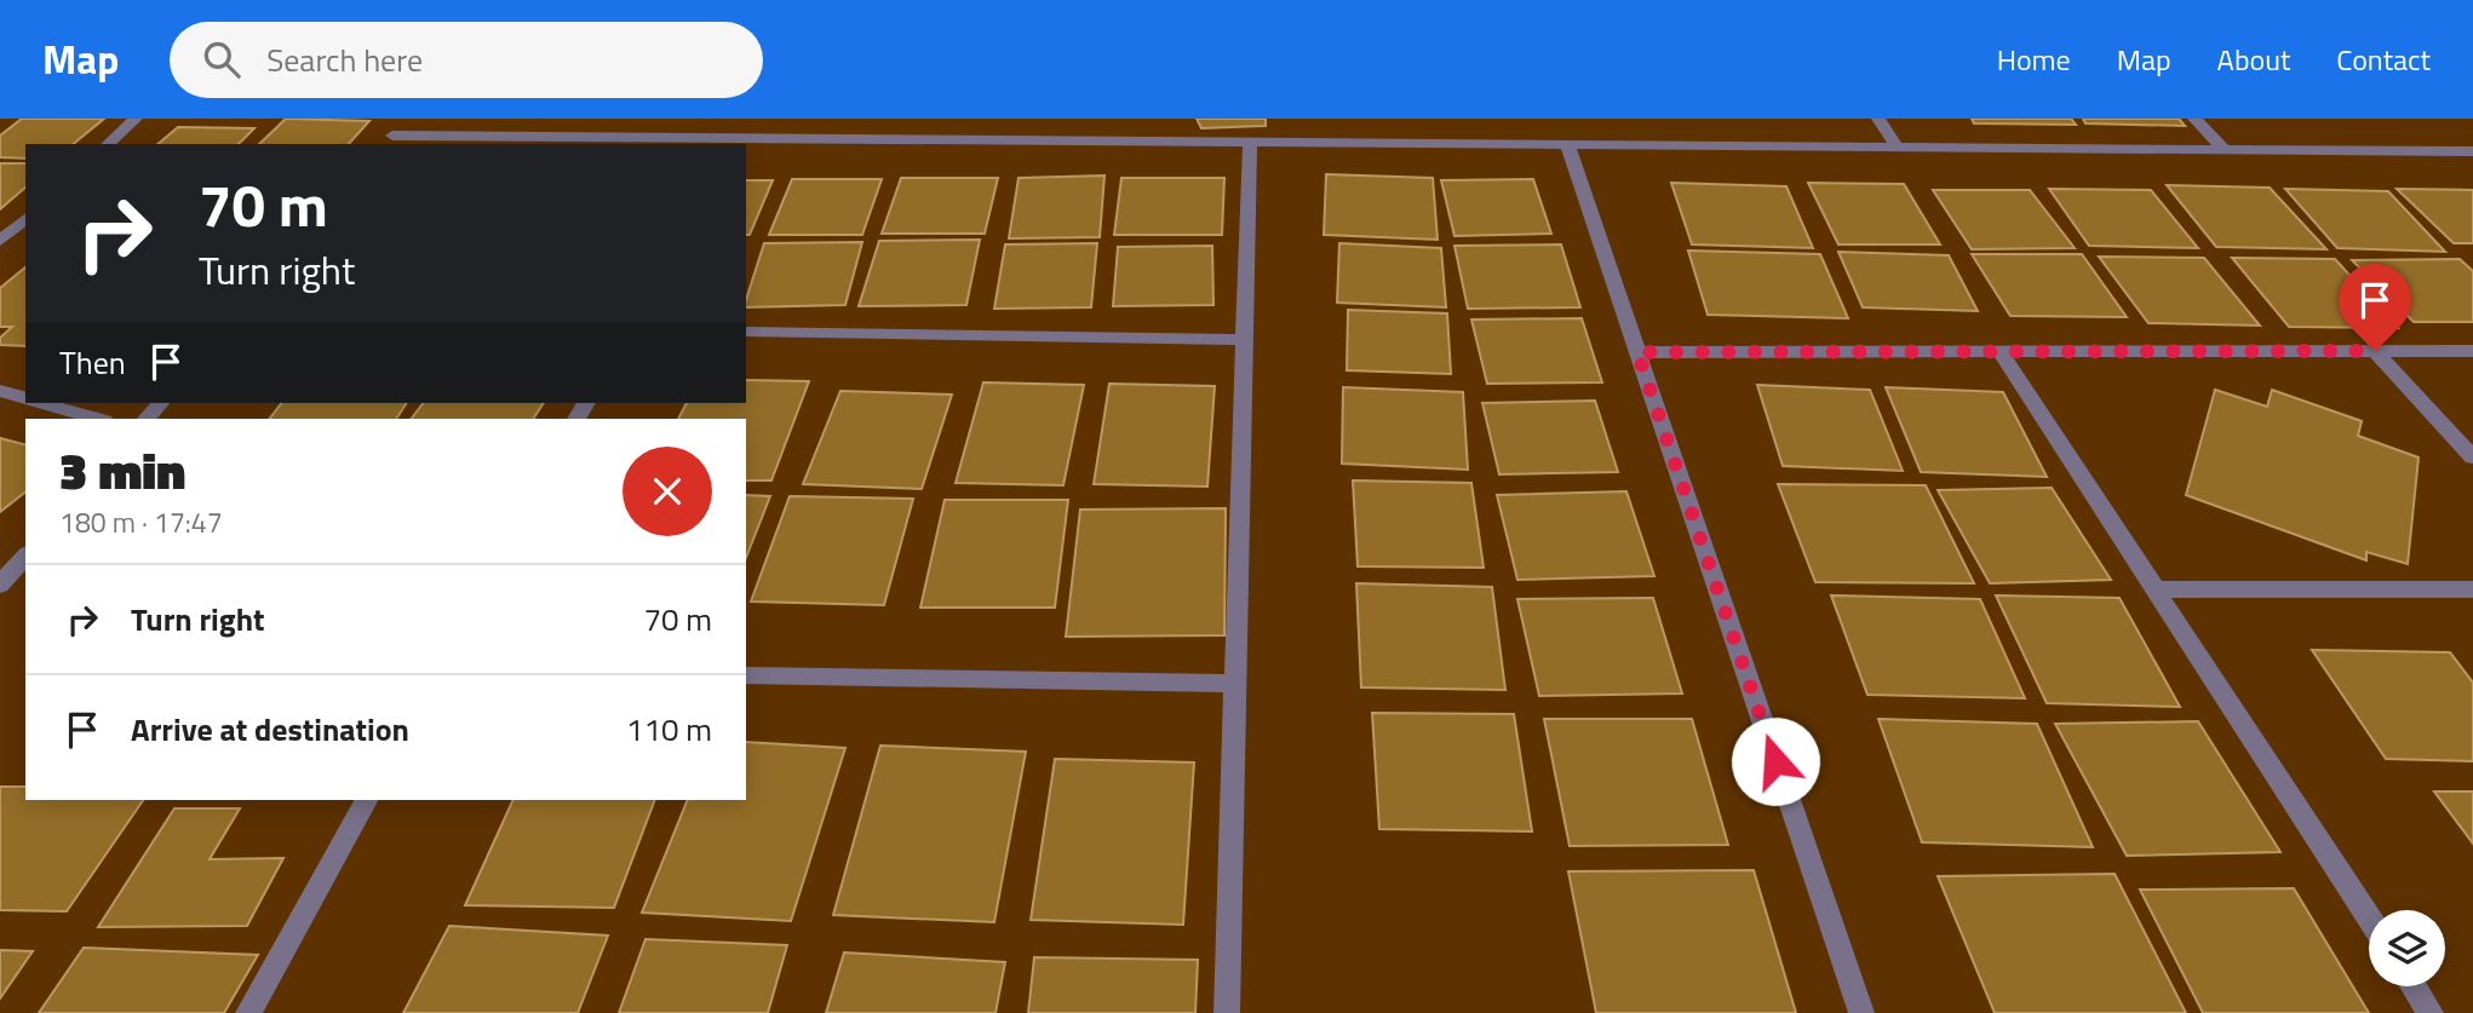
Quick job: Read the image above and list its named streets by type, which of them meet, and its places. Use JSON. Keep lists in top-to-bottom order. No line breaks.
{"page":{"header":"Map","search":"Search here","nav":["Home","Map","About","Contact"],"turn":["70 m","Turn right"],"then":"Then","heading":["3 min","180 m · 17:47"],"list":[{"name":"Turn right","value":"70 m"},{"name":"Arrive at destination","value":"110 m"}]}}
